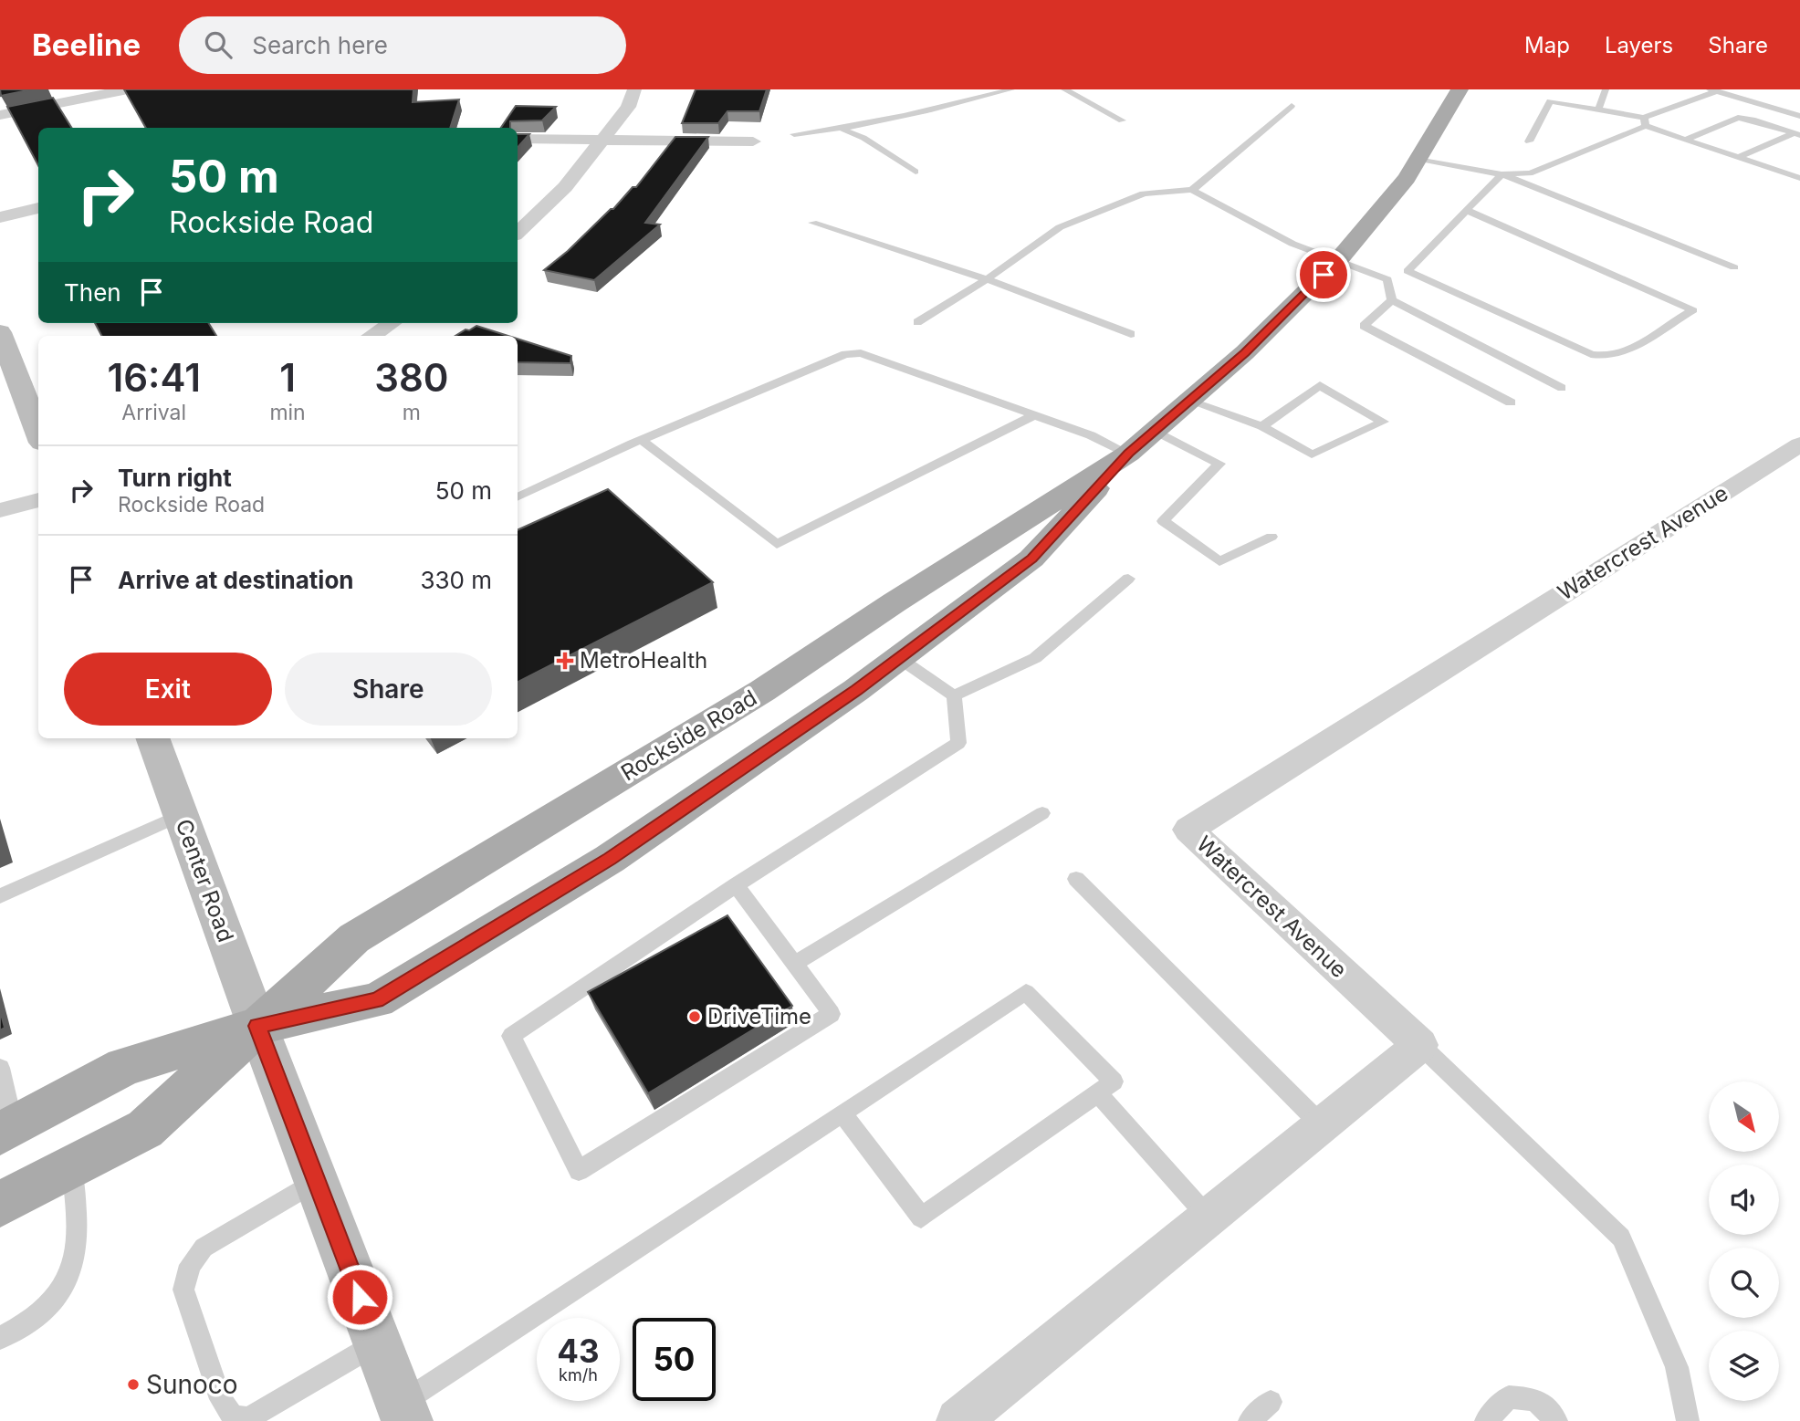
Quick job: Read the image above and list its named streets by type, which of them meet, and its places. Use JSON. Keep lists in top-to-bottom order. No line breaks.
{"streets":{"main road":["Rockside Road","Center Road"],"street":["Watercrest Avenue"]},"crossings":[["Rockside Road","Center Road"]],"places":{"health":["MetroHealth"],"other":["DriveTime","Sunoco"]},"north":"bottom right","page":{"header":"Beeline","search":"Search here","nav":["Map","Layers","Share"],"turn":["50 m","Rockside Road"],"then":"Then","eta":["16:41","Arrival","1","min","380","m"],"list":[{"name":"Turn right","note":"Rockside Road","value":"50 m"},{"name":"Arrive at destination","value":"330 m"}],"buttons":["Exit","Share"],"speed":"43 km/h","limit":"50"}}
